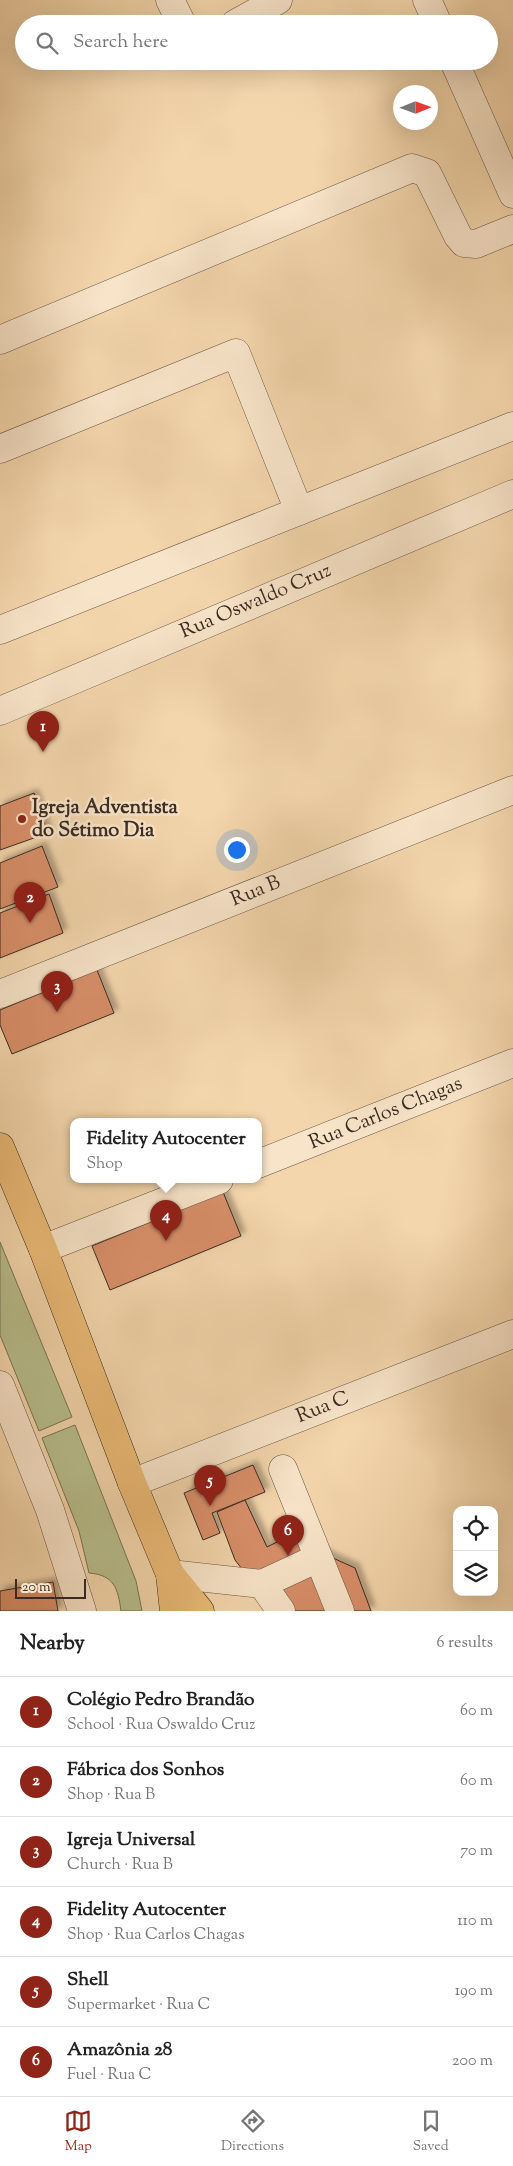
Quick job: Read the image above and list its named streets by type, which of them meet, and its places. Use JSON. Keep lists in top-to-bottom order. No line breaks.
{"streets":{"street":["Rua Oswaldo Cruz","Rua B","Rua Carlos Chagas","Rua C"]},"places":["Igreja Adventista do Sétimo Dia"],"scale_bar":"20 m","north":"right","page":{"search":"Search here","pins":["1","2","3","4","5","6"],"popup":["Fidelity Autocenter","Shop"],"scale":"20 m","heading":["Nearby","6 results"],"list":[{"mark":"1","name":"Colégio Pedro Brandão","note":"School · Rua Oswaldo Cruz","value":"60 m"},{"mark":"2","name":"Fábrica dos Sonhos","note":"Shop · Rua B","value":"60 m"},{"mark":"3","name":"Igreja Universal","note":"Church · Rua B","value":"70 m"},{"mark":"4","name":"Fidelity Autocenter","note":"Shop · Rua Carlos Chagas","value":"110 m"},{"mark":"5","name":"Shell","note":"Supermarket · Rua C","value":"190 m"},{"mark":"6","name":"Amazônia 28","note":"Fuel · Rua C","value":"200 m"}],"nav":["Map","Directions","Saved"]}}
